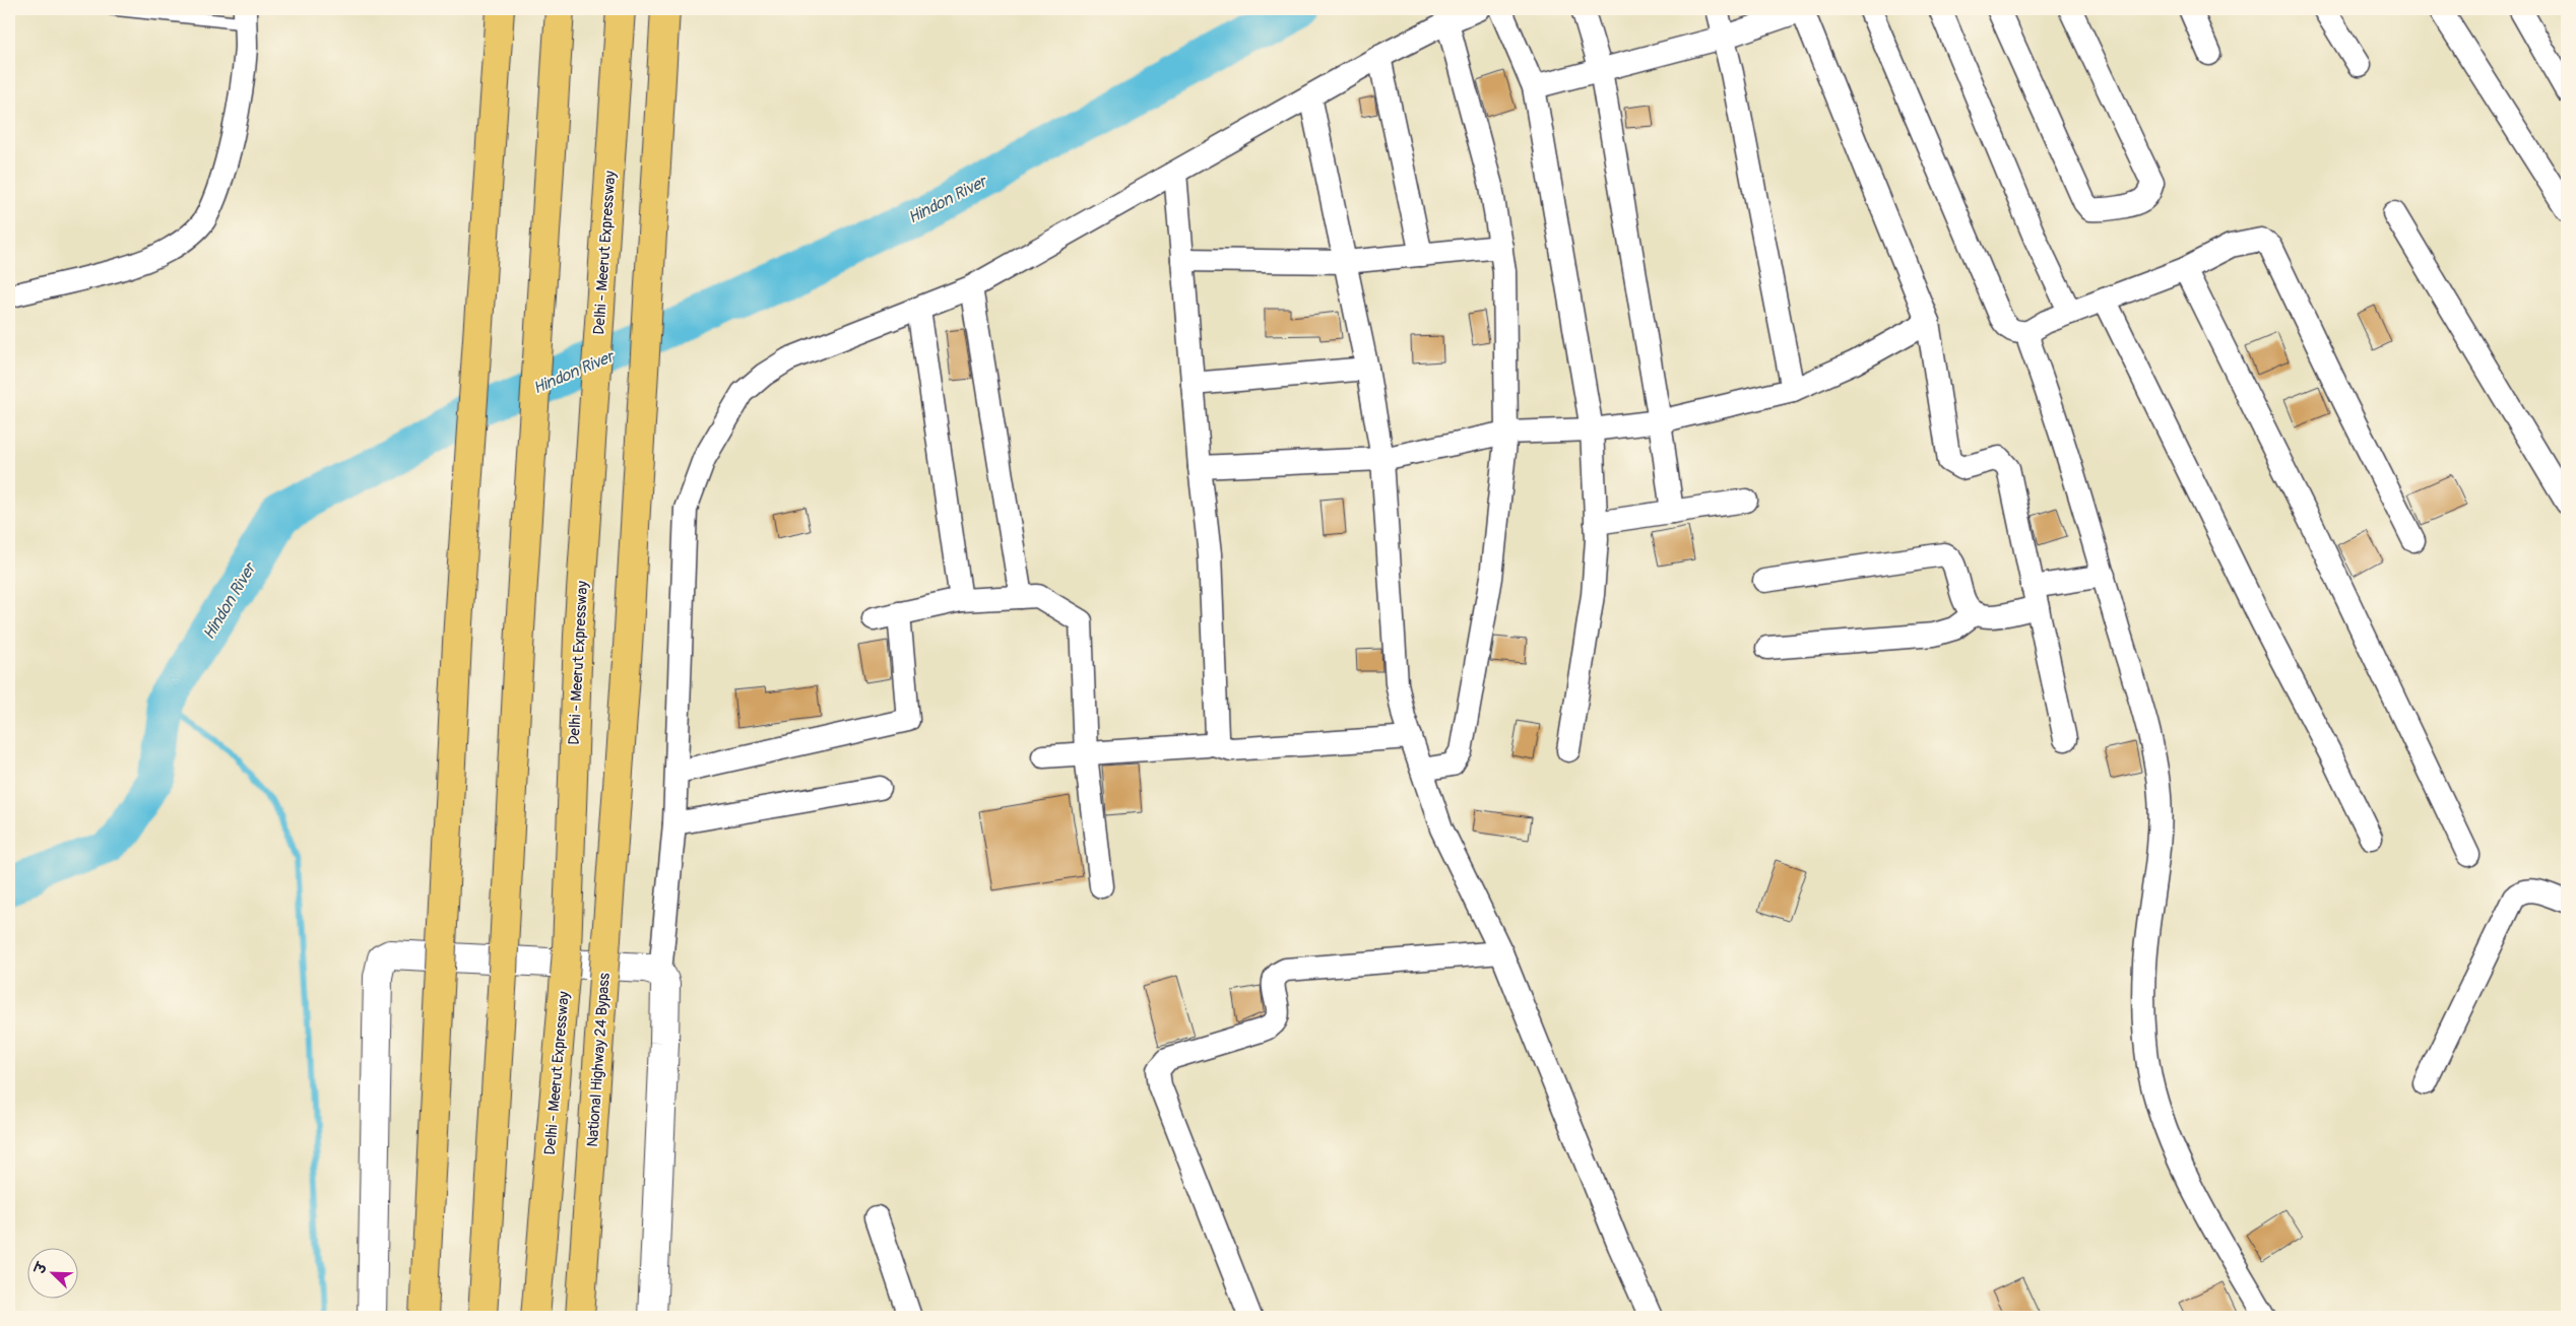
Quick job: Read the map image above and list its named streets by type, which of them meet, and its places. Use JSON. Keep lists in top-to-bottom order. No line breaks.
{"streets":{"highway":["Delhi - Meerut Expressway","National Highway 24 Bypass"]},"water":["Hindon River"],"north":"top left"}
